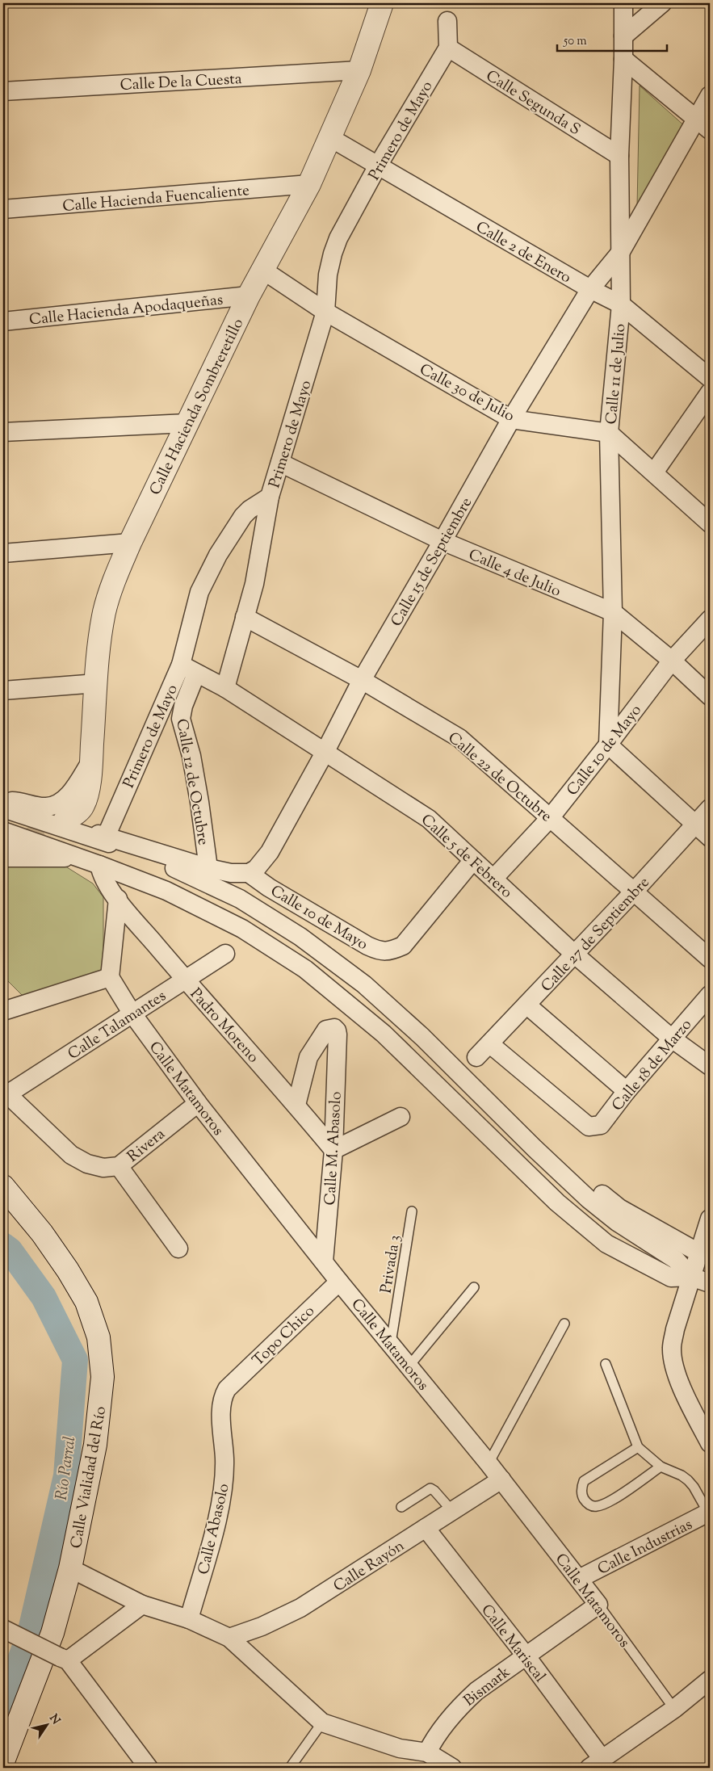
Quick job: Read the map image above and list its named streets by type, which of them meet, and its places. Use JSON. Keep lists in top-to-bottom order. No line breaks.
{"streets":{"street":["Calle De la Cuesta","Calle Segunda S","Primero de Mayo","Calle Hacienda Fuencaliente","Calle 2 de Enero","Calle Hacienda Apodaqueñas","Calle 11 de Julio","Calle 30 de Julio","Calle Hacienda Sombreretillo","Calle 15 de Septiembre","Calle 4 de Julio","Calle 10 de Mayo","Calle 22 de Octubre","Calle 12 de Octubre","Calle 5 de Febrero","Calle 27 de Septiembre","Calle Talamantes","Padro Moreno","Calle 18 de Marzo","Calle Matamoros","Rivera","Calle M. Abasolo","Topo Chico","Calle Vialidad del Río","Calle Abasolo","Calle Industrias","Calle Rayón","Calle Mariscal","Bismark"],"lane":["Privada 3"]},"crossings":[["Calle De la Cuesta","Calle Hacienda Sombreretillo"],["Calle Segunda S","Primero de Mayo"],["Calle Segunda S","Calle 11 de Julio"],["Primero de Mayo","Calle 2 de Enero"],["Primero de Mayo","Calle 30 de Julio"],["Primero de Mayo","Calle 4 de Julio"],["Primero de Mayo","Calle 12 de Octubre"],["Primero de Mayo","Calle 5 de Febrero"],["Calle Hacienda Fuencaliente","Calle Hacienda Sombreretillo"],["Calle 2 de Enero","Calle 11 de Julio"],["Calle 2 de Enero","Calle Hacienda Sombreretillo"],["Calle 2 de Enero","Calle 15 de Septiembre"],["Calle Hacienda Apodaqueñas","Calle Hacienda Sombreretillo"],["Calle 11 de Julio","Calle 30 de Julio"],["Calle 11 de Julio","Calle 15 de Septiembre"],["Calle 11 de Julio","Calle 4 de Julio"],["Calle 11 de Julio","Calle 10 de Mayo"],["Calle 30 de Julio","Calle Hacienda Sombreretillo"],["Calle 30 de Julio","Calle 15 de Septiembre"],["Calle 15 de Septiembre","Calle 4 de Julio"],["Calle 15 de Septiembre","Calle 10 de Mayo"],["Calle 15 de Septiembre","Calle 22 de Octubre"],["Calle 15 de Septiembre","Calle 5 de Febrero"],["Calle 4 de Julio","Calle 10 de Mayo"],["Calle 10 de Mayo","Calle 22 de Octubre"],["Calle 10 de Mayo","Calle 5 de Febrero"],["Calle 22 de Octubre","Calle 27 de Septiembre"],["Calle 12 de Octubre","Calle 5 de Febrero"],["Calle 5 de Febrero","Calle 27 de Septiembre"],["Calle 5 de Febrero","Calle 18 de Marzo"],["Calle 27 de Septiembre","Calle 18 de Marzo"],["Calle Talamantes","Padro Moreno"],["Calle Talamantes","Calle Matamoros"],["Calle Talamantes","Rivera"],["Padro Moreno","Calle M. Abasolo"],["Calle Matamoros","Rivera"],["Calle Matamoros","Calle M. Abasolo"],["Calle Matamoros","Privada 3"],["Calle Matamoros","Topo Chico"],["Calle Matamoros","Calle Industrias"],["Calle Matamoros","Calle Rayón"],["Calle Matamoros","Bismark"],["Topo Chico","Calle Abasolo"],["Calle Rayón","Calle Mariscal"],["Calle Mariscal","Bismark"]],"water":["Río Parral"],"scale_bar":"50 m","north":"top right"}
